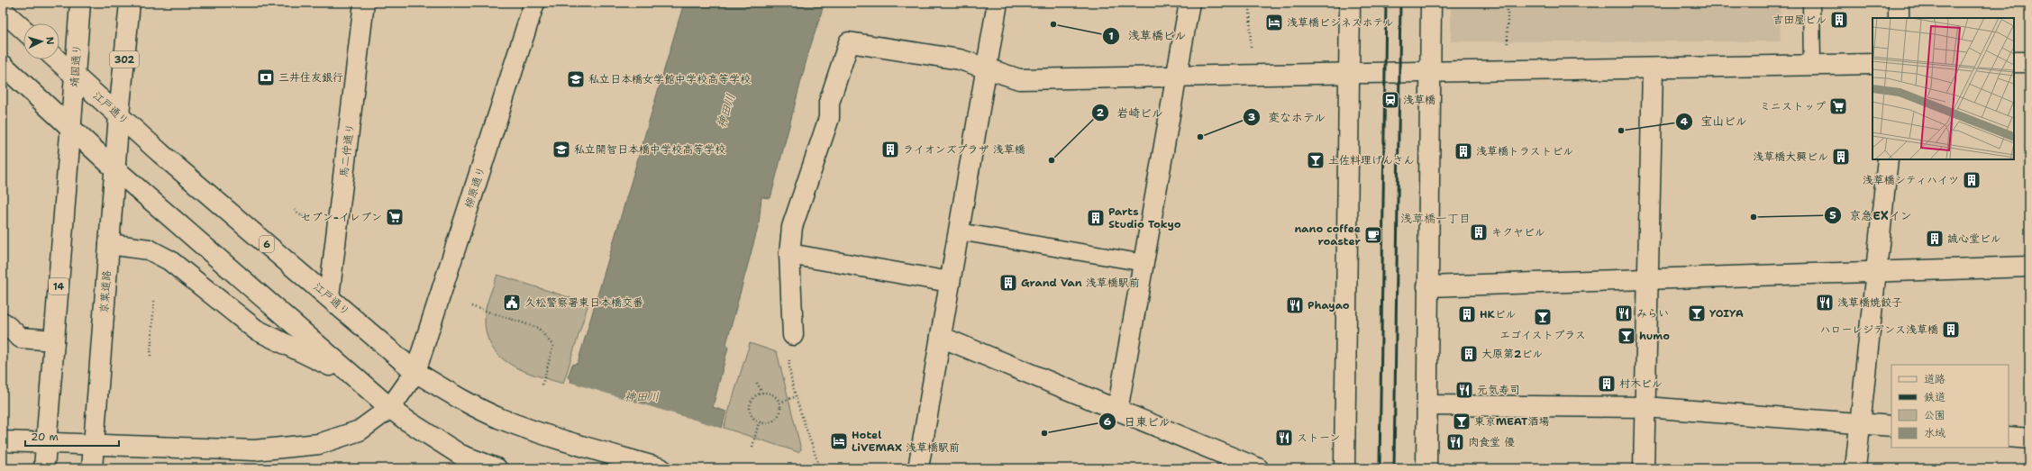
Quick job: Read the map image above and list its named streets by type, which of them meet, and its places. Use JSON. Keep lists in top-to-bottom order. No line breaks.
{"streets":{"main road":["302","靖国通り","江戸通り","馬二仲通り","柳原通り","6","14","京葉道路"]},"crossings":[["302","江戸通り"],["302","京葉道路"],["靖国通り","江戸通り"],["靖国通り","14"],["江戸通り","馬二仲通り"],["江戸通り","柳原通り"],["江戸通り","京葉道路"],["柳原通り","14"],["柳原通り","京葉道路"]],"districts":["浅草橋一丁目"],"water":["神田川"],"places":{"building":["吉田屋ビル","ライオンズプラザ 浅草橋","浅草橋トラストビル","浅草橋大興ビル","浅草橋シティハイツ","Parts Studio Tokyo","キクヤビル","誠心堂ビル","Grand Van 浅草橋駅前","HKビル","ハローレジデンス浅草橋","大原第2ビル","村木ビル"],"hotel":["浅草橋ビジネスホテル","Hotel LiVEMAX 浅草橋駅前"],"other":["浅草橋ビル","宝山ビル","変なホテル","岩崎ビル","京急EXイン","日東ビル"],"bank":["三井住友銀行"],"school or university":["私立日本橋女学館中学校高等学校","私立開智日本橋中学校高等学校"],"station":["浅草橋"],"supermarket":["ミニストップ","セブン-イレブン"],"bar":["土佐料理げんさん","YOIYA","エゴイストプラス","humo","東京MEAT酒場"],"cafe":["nano coffee roaster"],"public building":["久松警察署東日本橋交番"],"restaurant":["浅草橋焼餃子","Phayao","みらい","元気寿司","ストーン","肉食堂 優"]},"legend":["道路","鉄道","公園","水域"],"scale_bar":"20 m","north":"right"}
